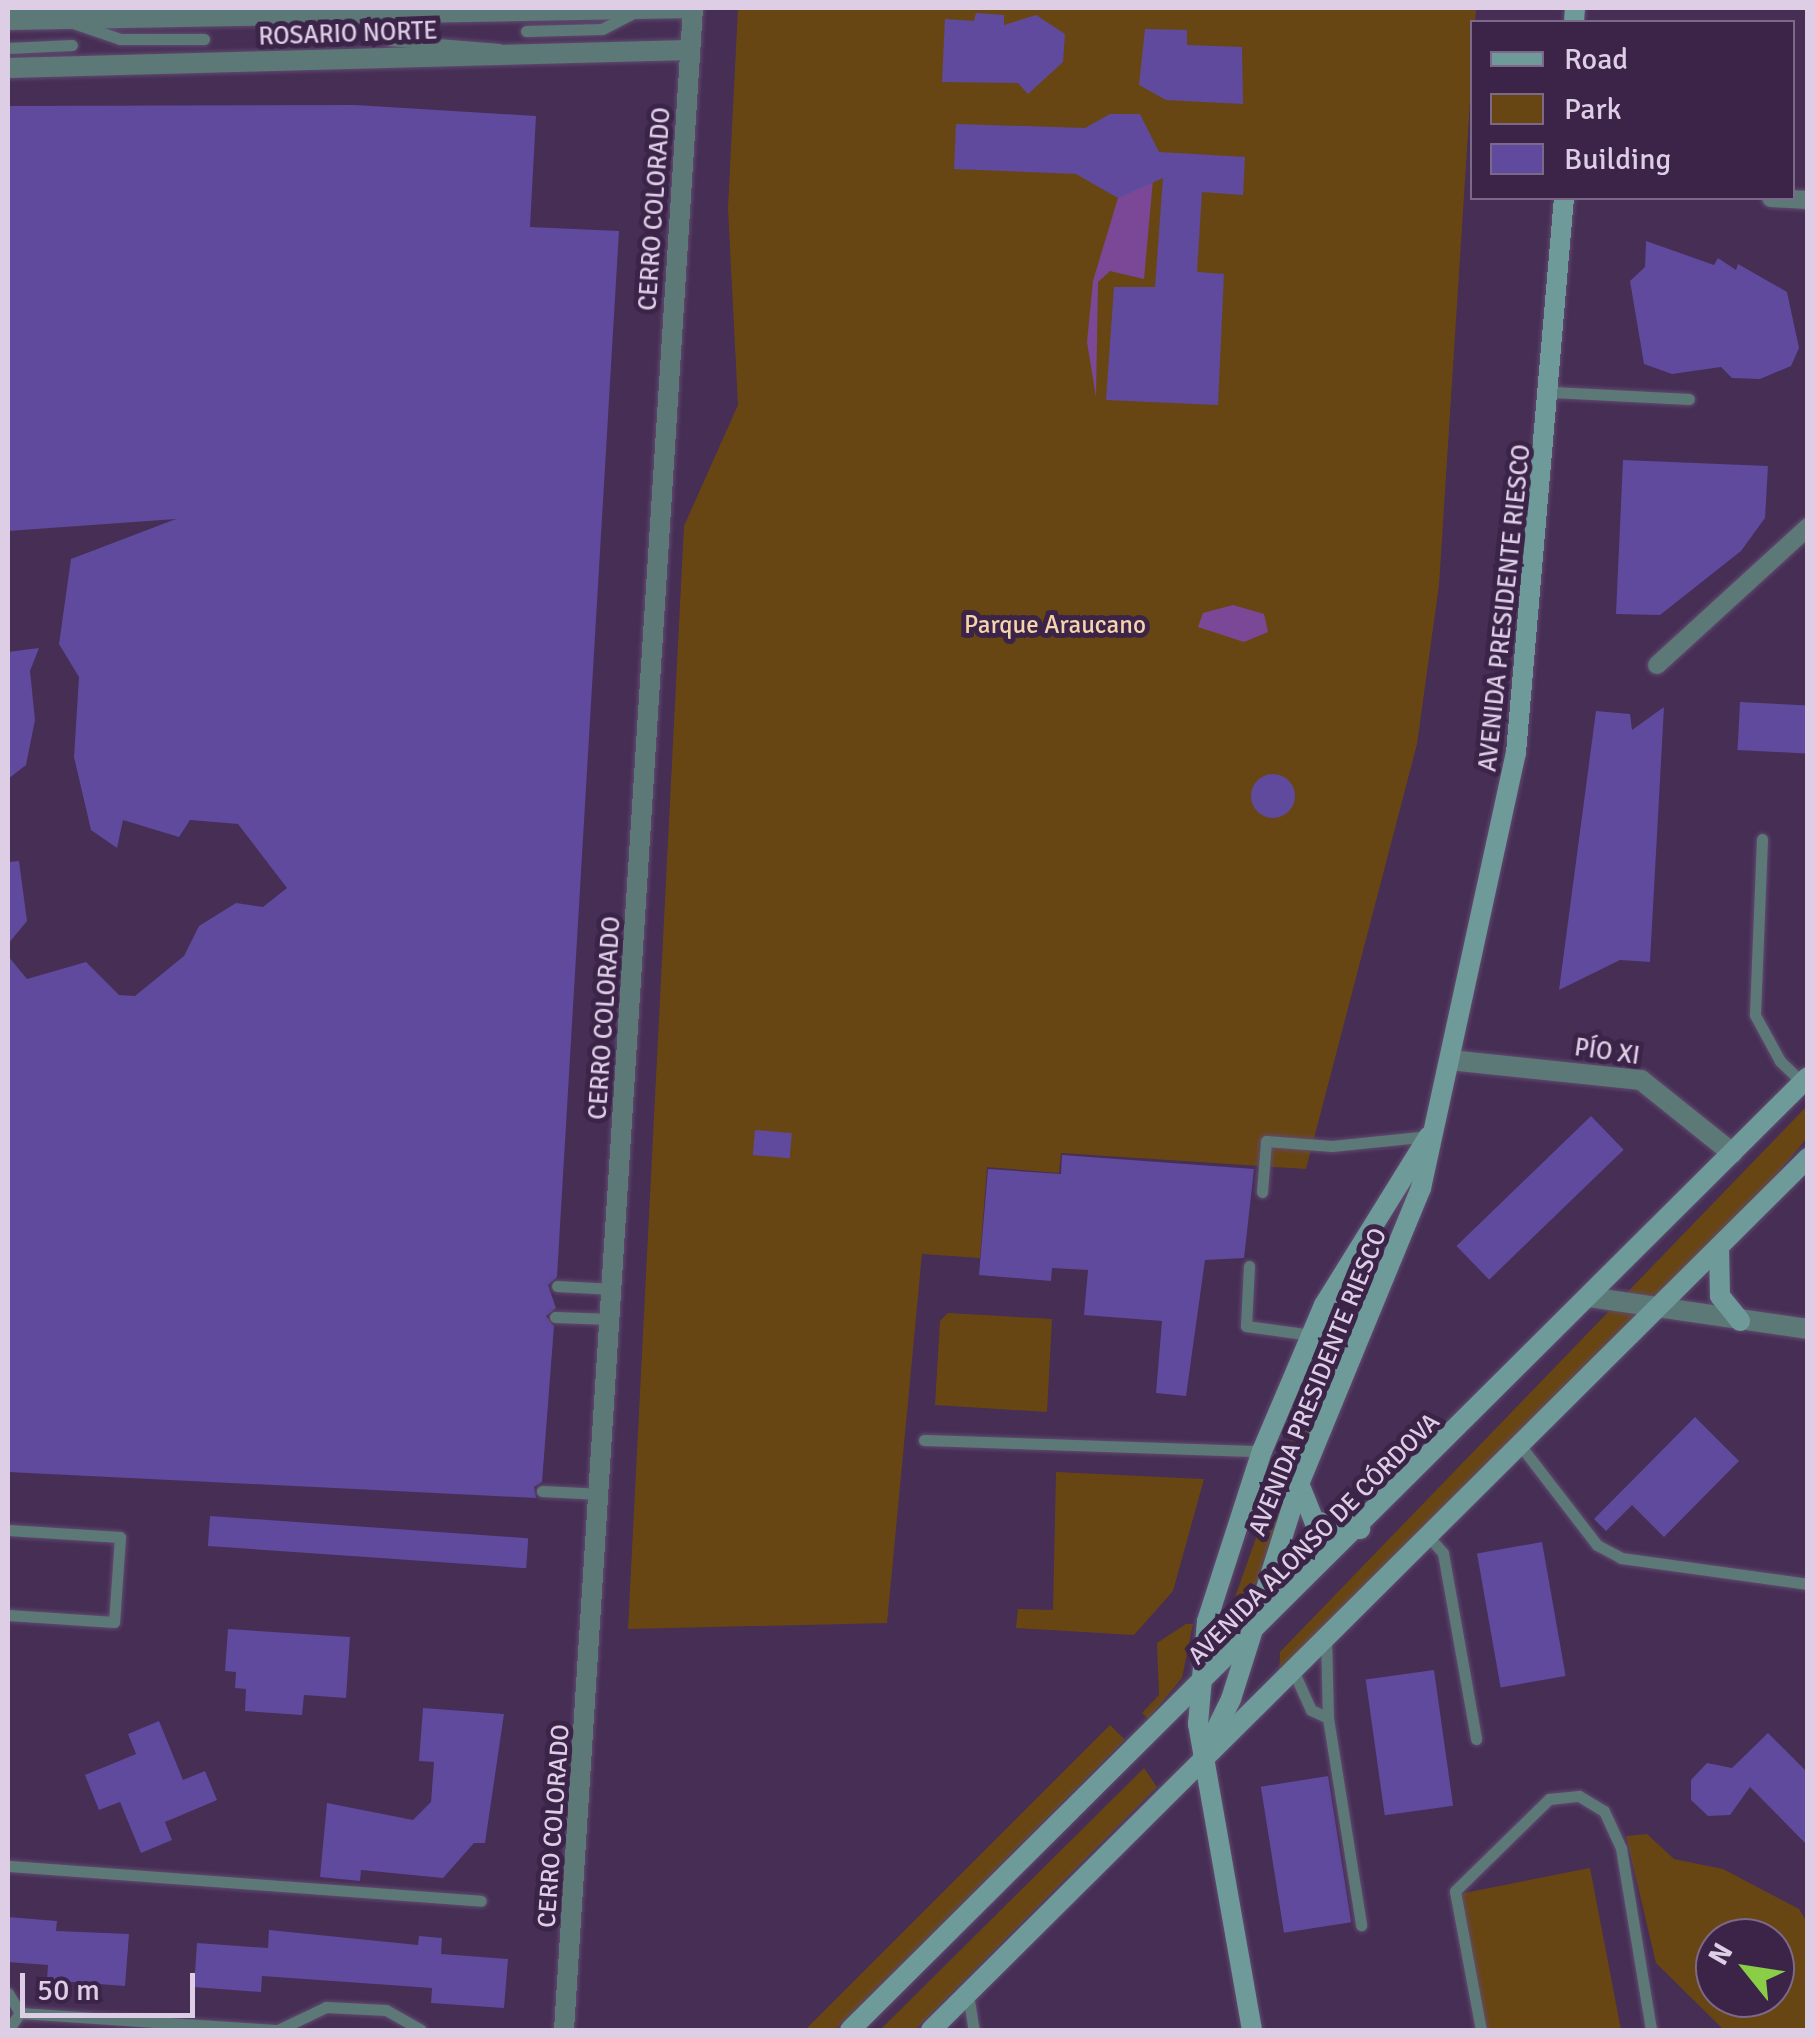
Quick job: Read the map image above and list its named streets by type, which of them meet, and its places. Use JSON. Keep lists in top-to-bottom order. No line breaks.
{"streets":{"main road":["AVENIDA PRESIDENTE RIESCO","AVENIDA ALONSO DE CÓRDOVA"],"street":["ROSARIO NORTE","CERRO COLORADO","PÍO XI"]},"crossings":[["ROSARIO NORTE","CERRO COLORADO"],["AVENIDA PRESIDENTE RIESCO","PÍO XI"],["AVENIDA PRESIDENTE RIESCO","AVENIDA ALONSO DE CÓRDOVA"],["PÍO XI","AVENIDA ALONSO DE CÓRDOVA"]],"parks":["Parque Araucano"],"legend":["Road","Park","Building"],"scale_bar":"50 m","north":"top left"}
